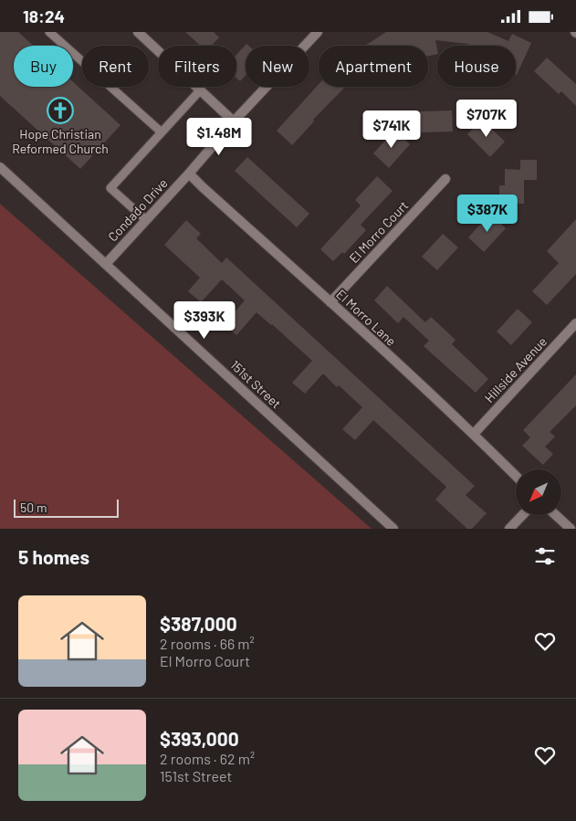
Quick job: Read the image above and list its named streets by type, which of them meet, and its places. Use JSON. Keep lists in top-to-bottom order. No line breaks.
{"streets":{"street":["Condado Drive","El Morro Court","El Morro Lane","Hillside Avenue","151st Street"]},"crossings":[["Condado Drive","El Morro Lane"],["Condado Drive","151st Street"],["El Morro Court","El Morro Lane"],["El Morro Lane","Hillside Avenue"]],"places":{"church":["Hope Christian Reformed Church"]},"scale_bar":"50 m","north":"bottom left","page":{"status":"18:24","chip":["Buy","Rent","Filters","New","Apartment","House"],"price":["$707K","$741K","$1.48M","$387K","$393K"],"scale":"50 m","heading":"5 homes","list":[{"name":"$387,000","note":"2 rooms · 66 m² · El Morro Court"},{"name":"$393,000","note":"2 rooms · 62 m² · 151st Street"}]}}
